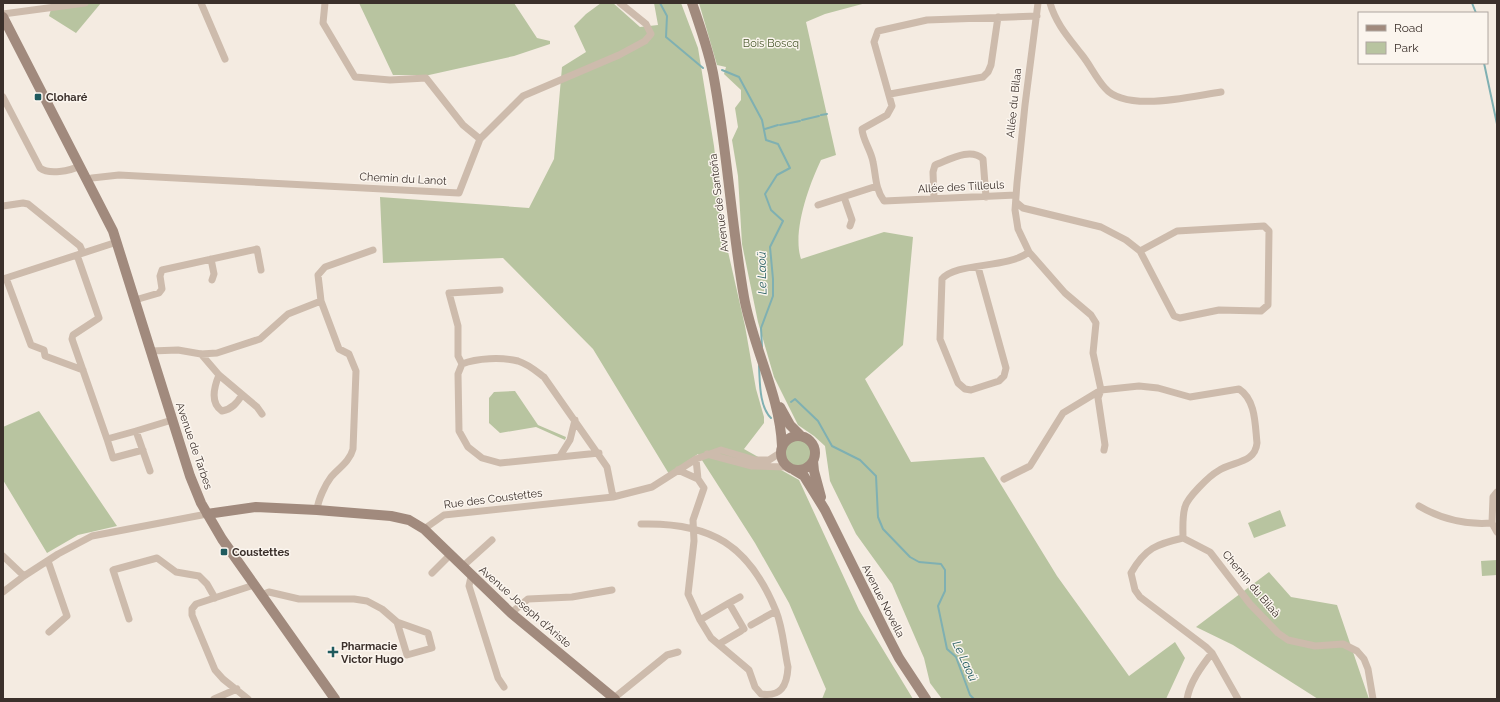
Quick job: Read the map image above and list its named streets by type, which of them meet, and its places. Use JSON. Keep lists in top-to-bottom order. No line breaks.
{"streets":{"street":["Allée du Bilaa","Chemin du Lanot","Allée des Tilleuls","Avenue de Santoña","Avenue de Tarbes","Rue des Coustettes","Chemin du Bilaà","Avenue Novella","Avenue Joseph d'Ariste"]},"crossings":[["Allée du Bilaa","Allée des Tilleuls"],["Chemin du Lanot","Avenue de Tarbes"],["Avenue de Santoña","Rue des Coustettes"],["Avenue de Santoña","Avenue Novella"],["Rue des Coustettes","Avenue Novella"],["Rue des Coustettes","Avenue Joseph d'Ariste"]],"water":["Le Laoü"],"parks":["Bois Boscq"],"places":{"transit":["Cloharé","Coustettes"],"health":["Pharmacie Victor Hugo"]},"legend":["Road","Park"]}
